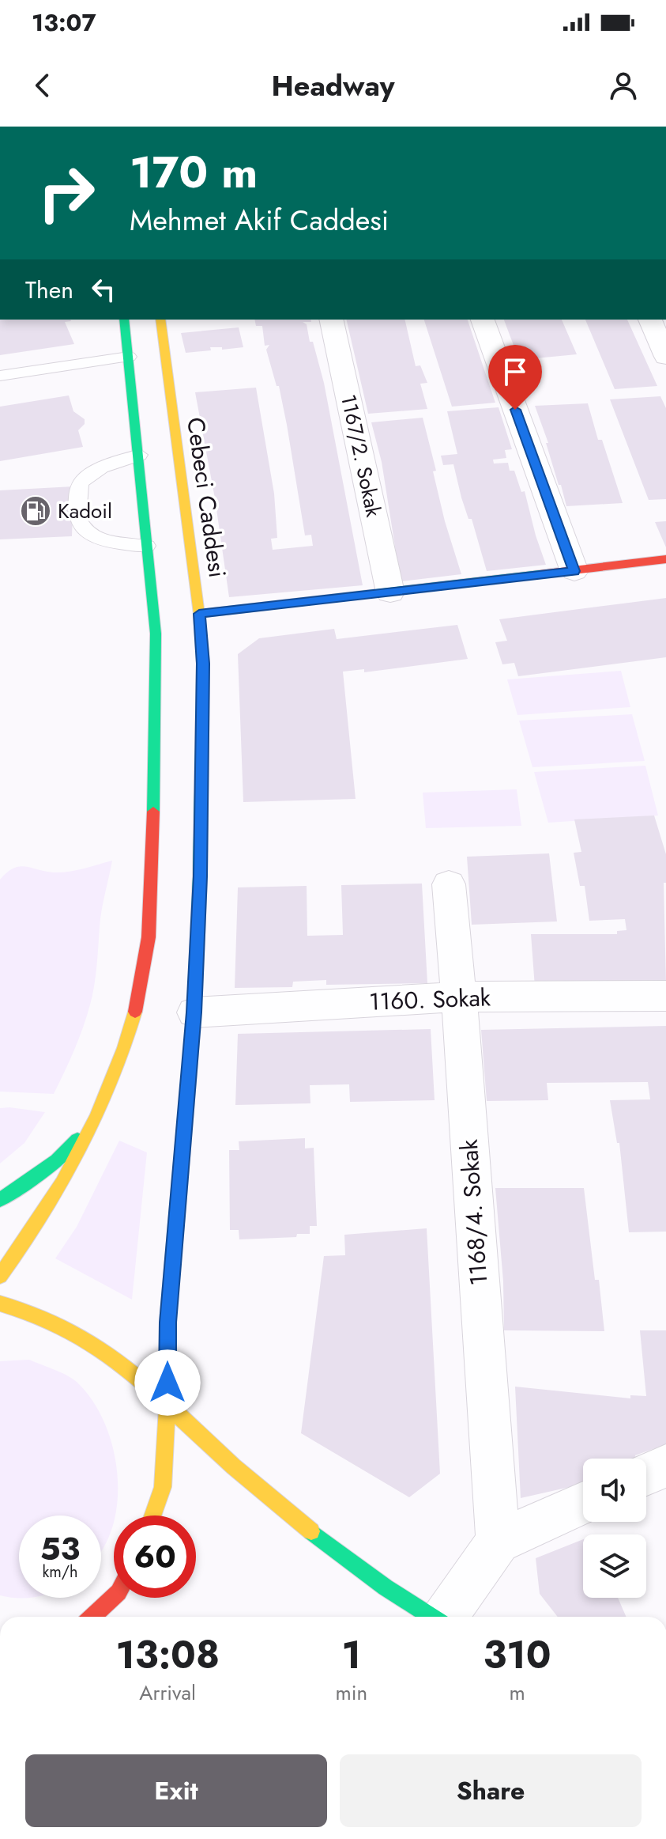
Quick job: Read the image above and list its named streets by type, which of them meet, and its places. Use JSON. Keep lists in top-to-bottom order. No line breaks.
{"streets":{"main road":["Cebeci Caddesi"],"street":["1167/2. Sokak","1160. Sokak","1168/4. Sokak"]},"crossings":[["Cebeci Caddesi","1160. Sokak"],["1160. Sokak","1168/4. Sokak"]],"places":{"fuel station":["Kadoil"]},"page":{"status":"13:07","header":"Headway","turn":["170 m","Mehmet Akif Caddesi"],"then":"Then","speed":"53 km/h","limit":"60","eta":["13:08","Arrival","1","min","310","m"],"buttons":["Exit","Share"]}}
